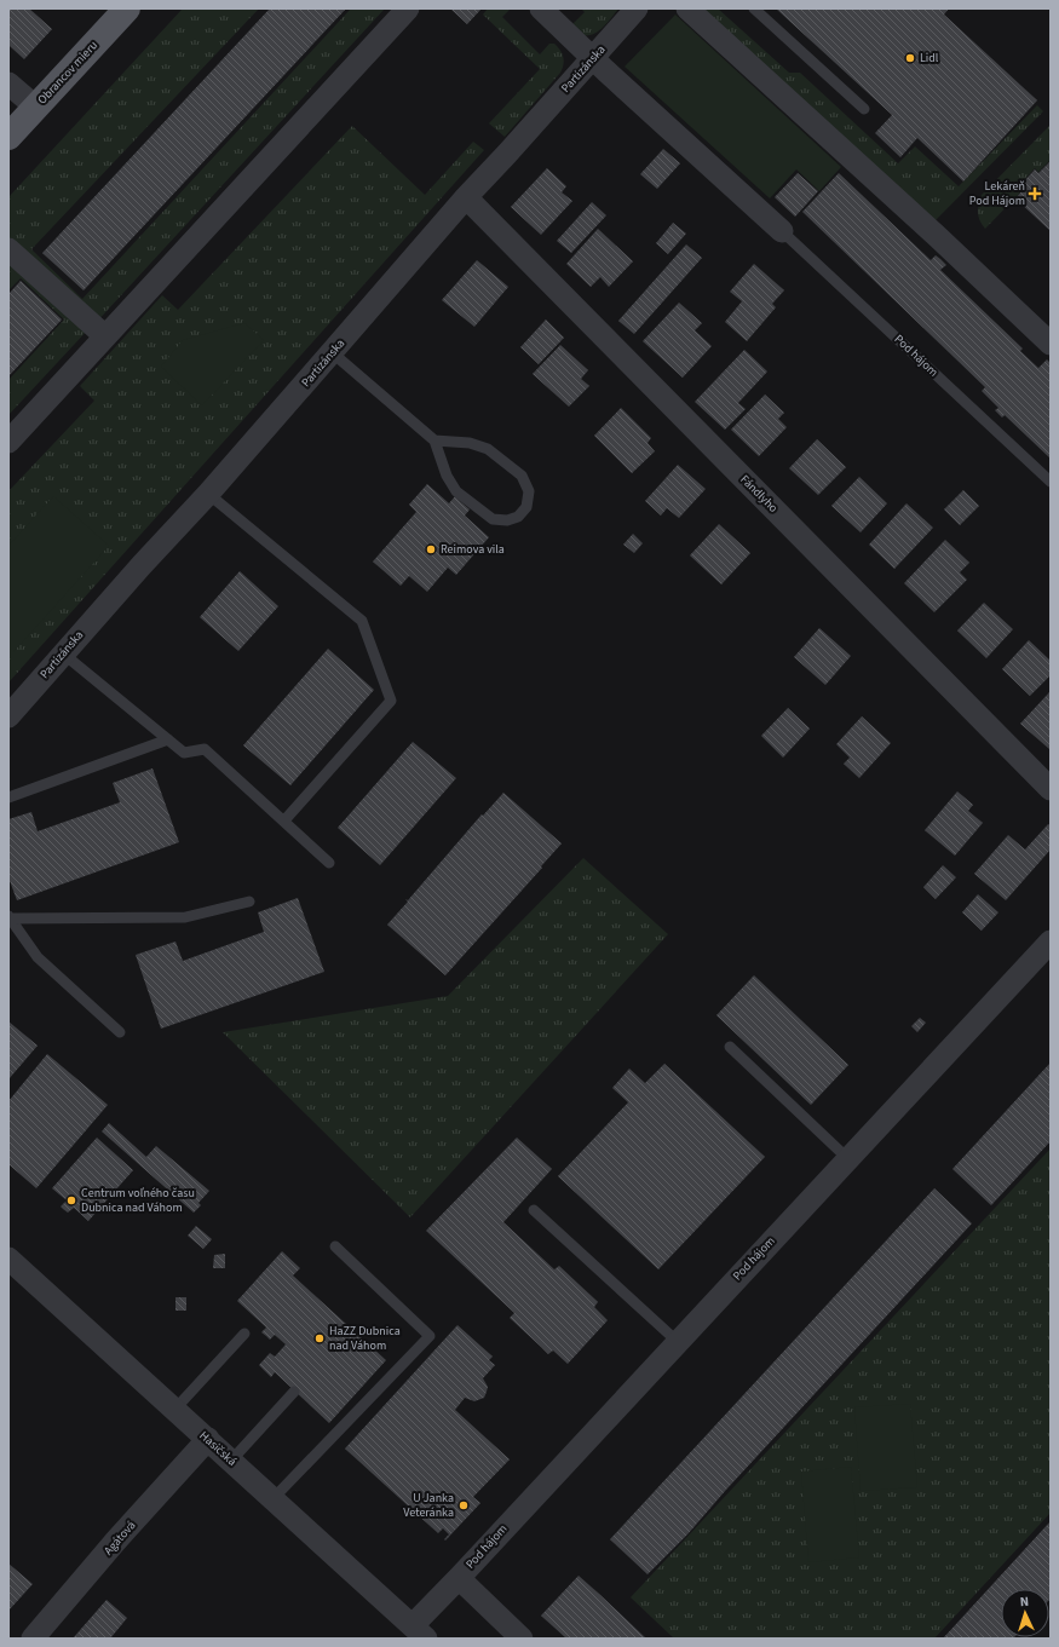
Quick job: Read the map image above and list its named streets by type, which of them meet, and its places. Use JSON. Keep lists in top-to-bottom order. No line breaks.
{"streets":{"main road":["Obrancov mieru"],"street":["Partizánska","Pod hájom","Fándlyho","Hasičská","Agátová"]},"crossings":[["Partizánska","Fándlyho"],["Pod hájom","Hasičská"],["Hasičská","Agátová"]],"places":{"other":["Lidl","Reimova vila","Centrum voľného času Dubnica nad Váhom","HaZZ Dubnica nad Váhom","U Janka Veteránka"],"health":["Lekáreň Pod Hájom"]},"north":"top"}
